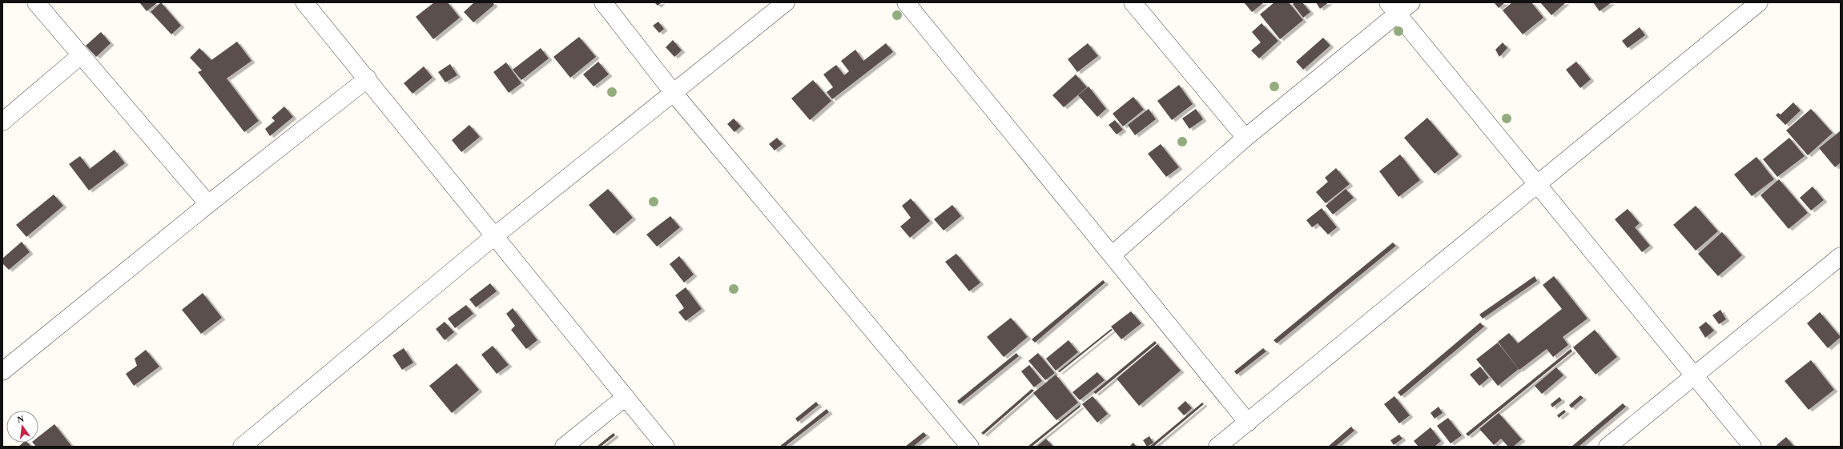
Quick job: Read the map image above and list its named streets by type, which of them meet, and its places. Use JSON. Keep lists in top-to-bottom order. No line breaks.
{"north":"top"}
